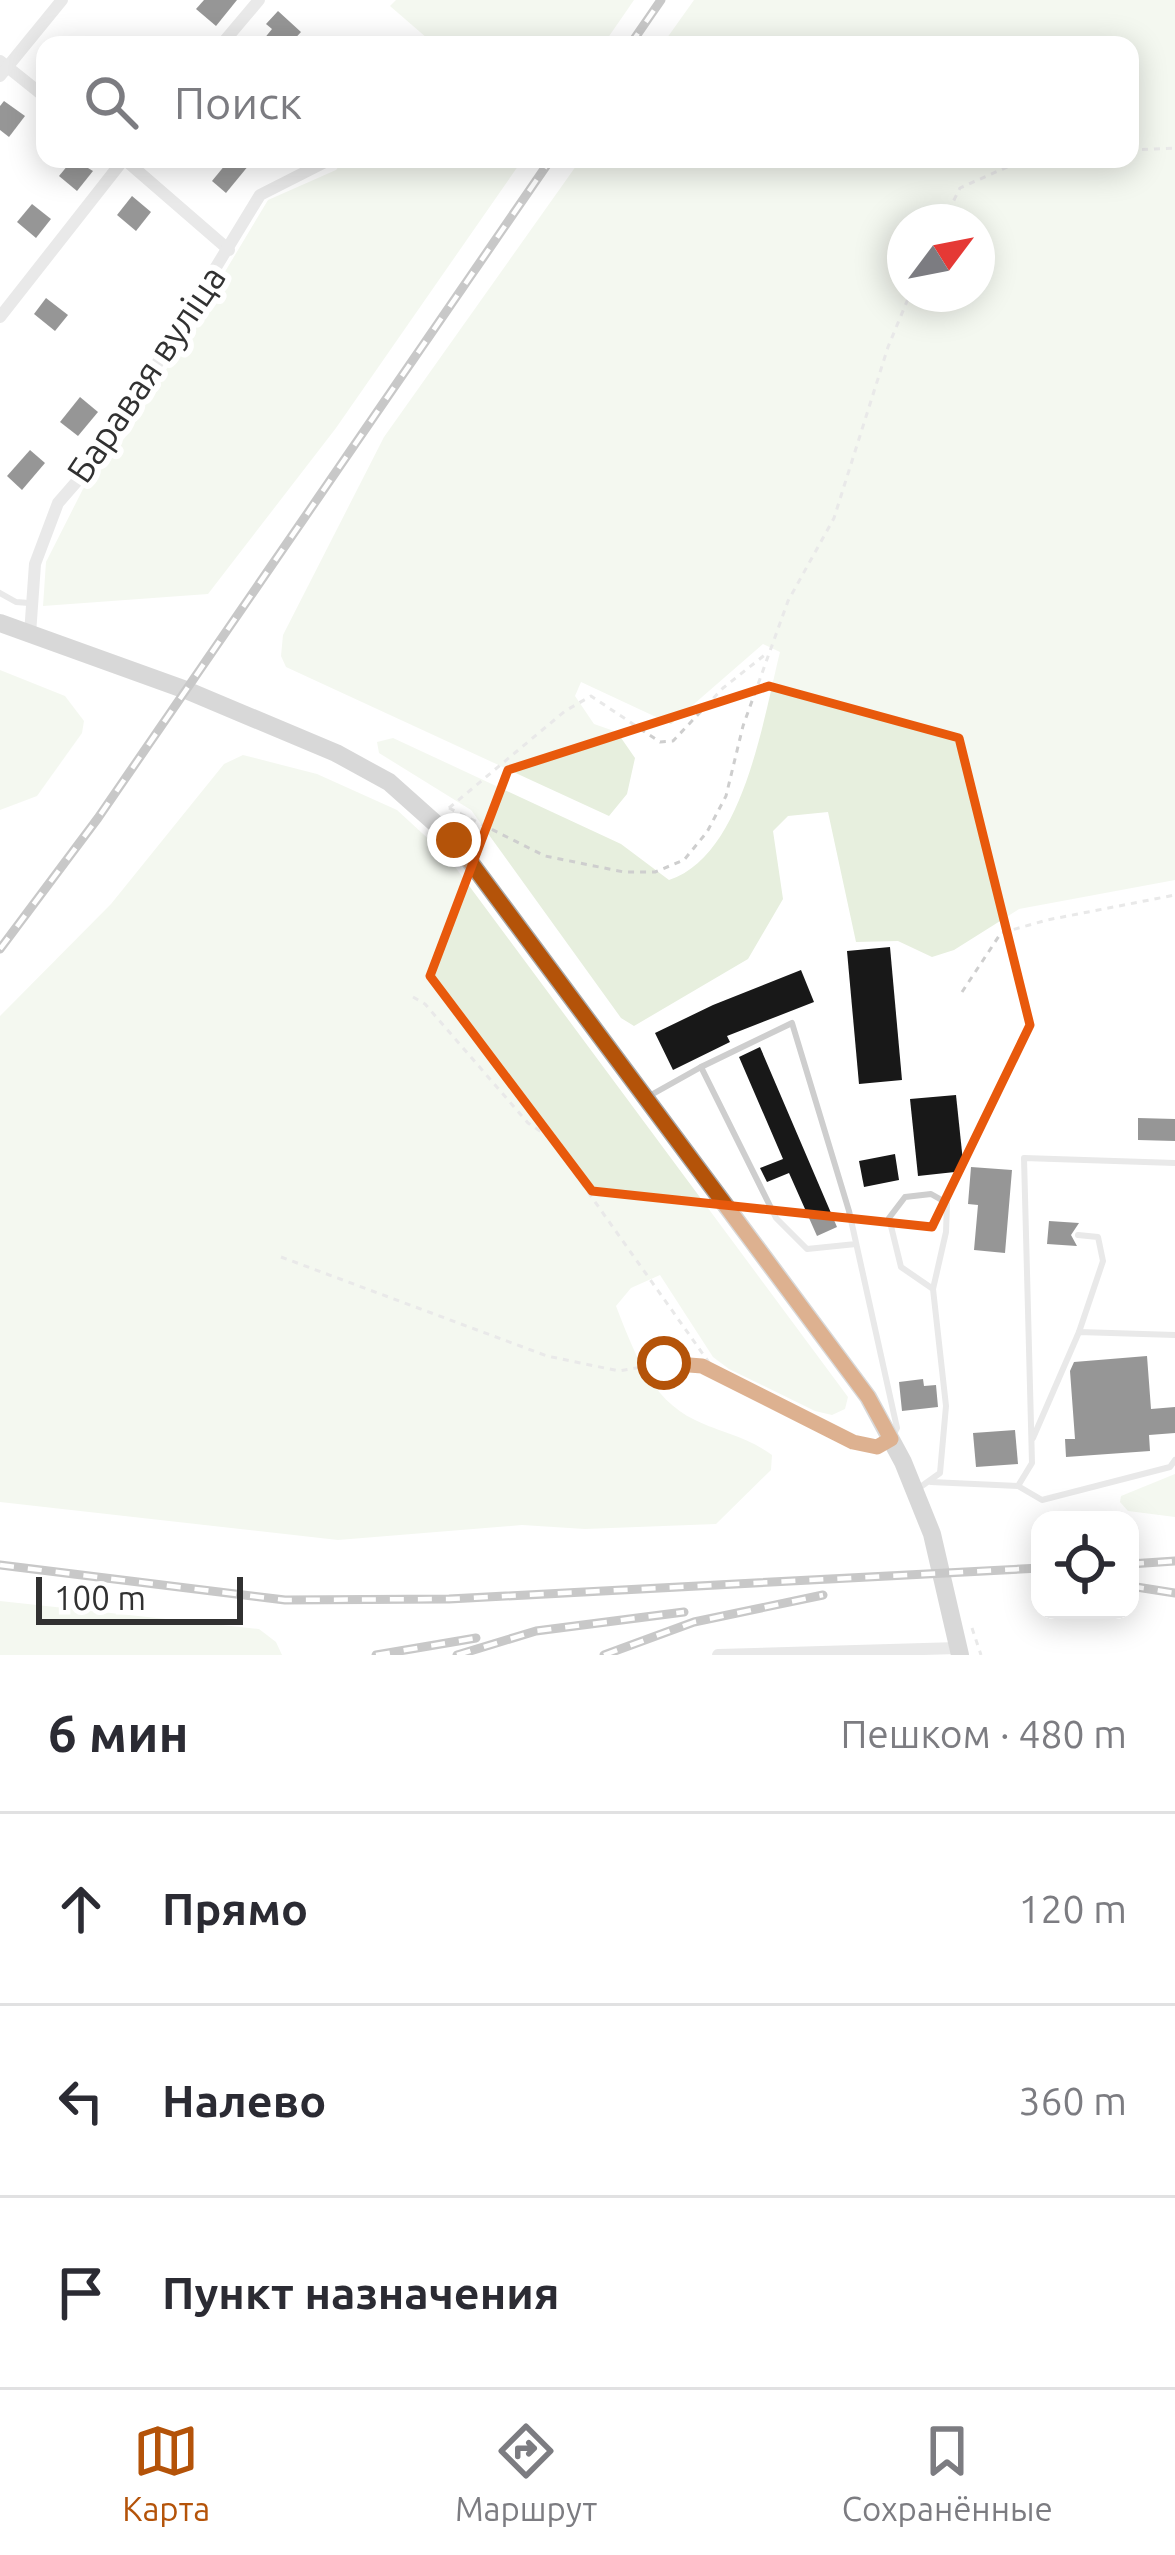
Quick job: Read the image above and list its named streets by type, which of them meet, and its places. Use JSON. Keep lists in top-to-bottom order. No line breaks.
{"streets":{"street":["Баравая вуліца"]},"scale_bar":"100 m","north":"top right","page":{"search":"Поиск","scale":"100 m","heading":["6 мин","Пешком · 480 m"],"list":[["Прямо","120 m"],["Налево","360 m"],"Пункт назначения"],"nav":["Карта","Маршрут","Сохранённые"]}}
